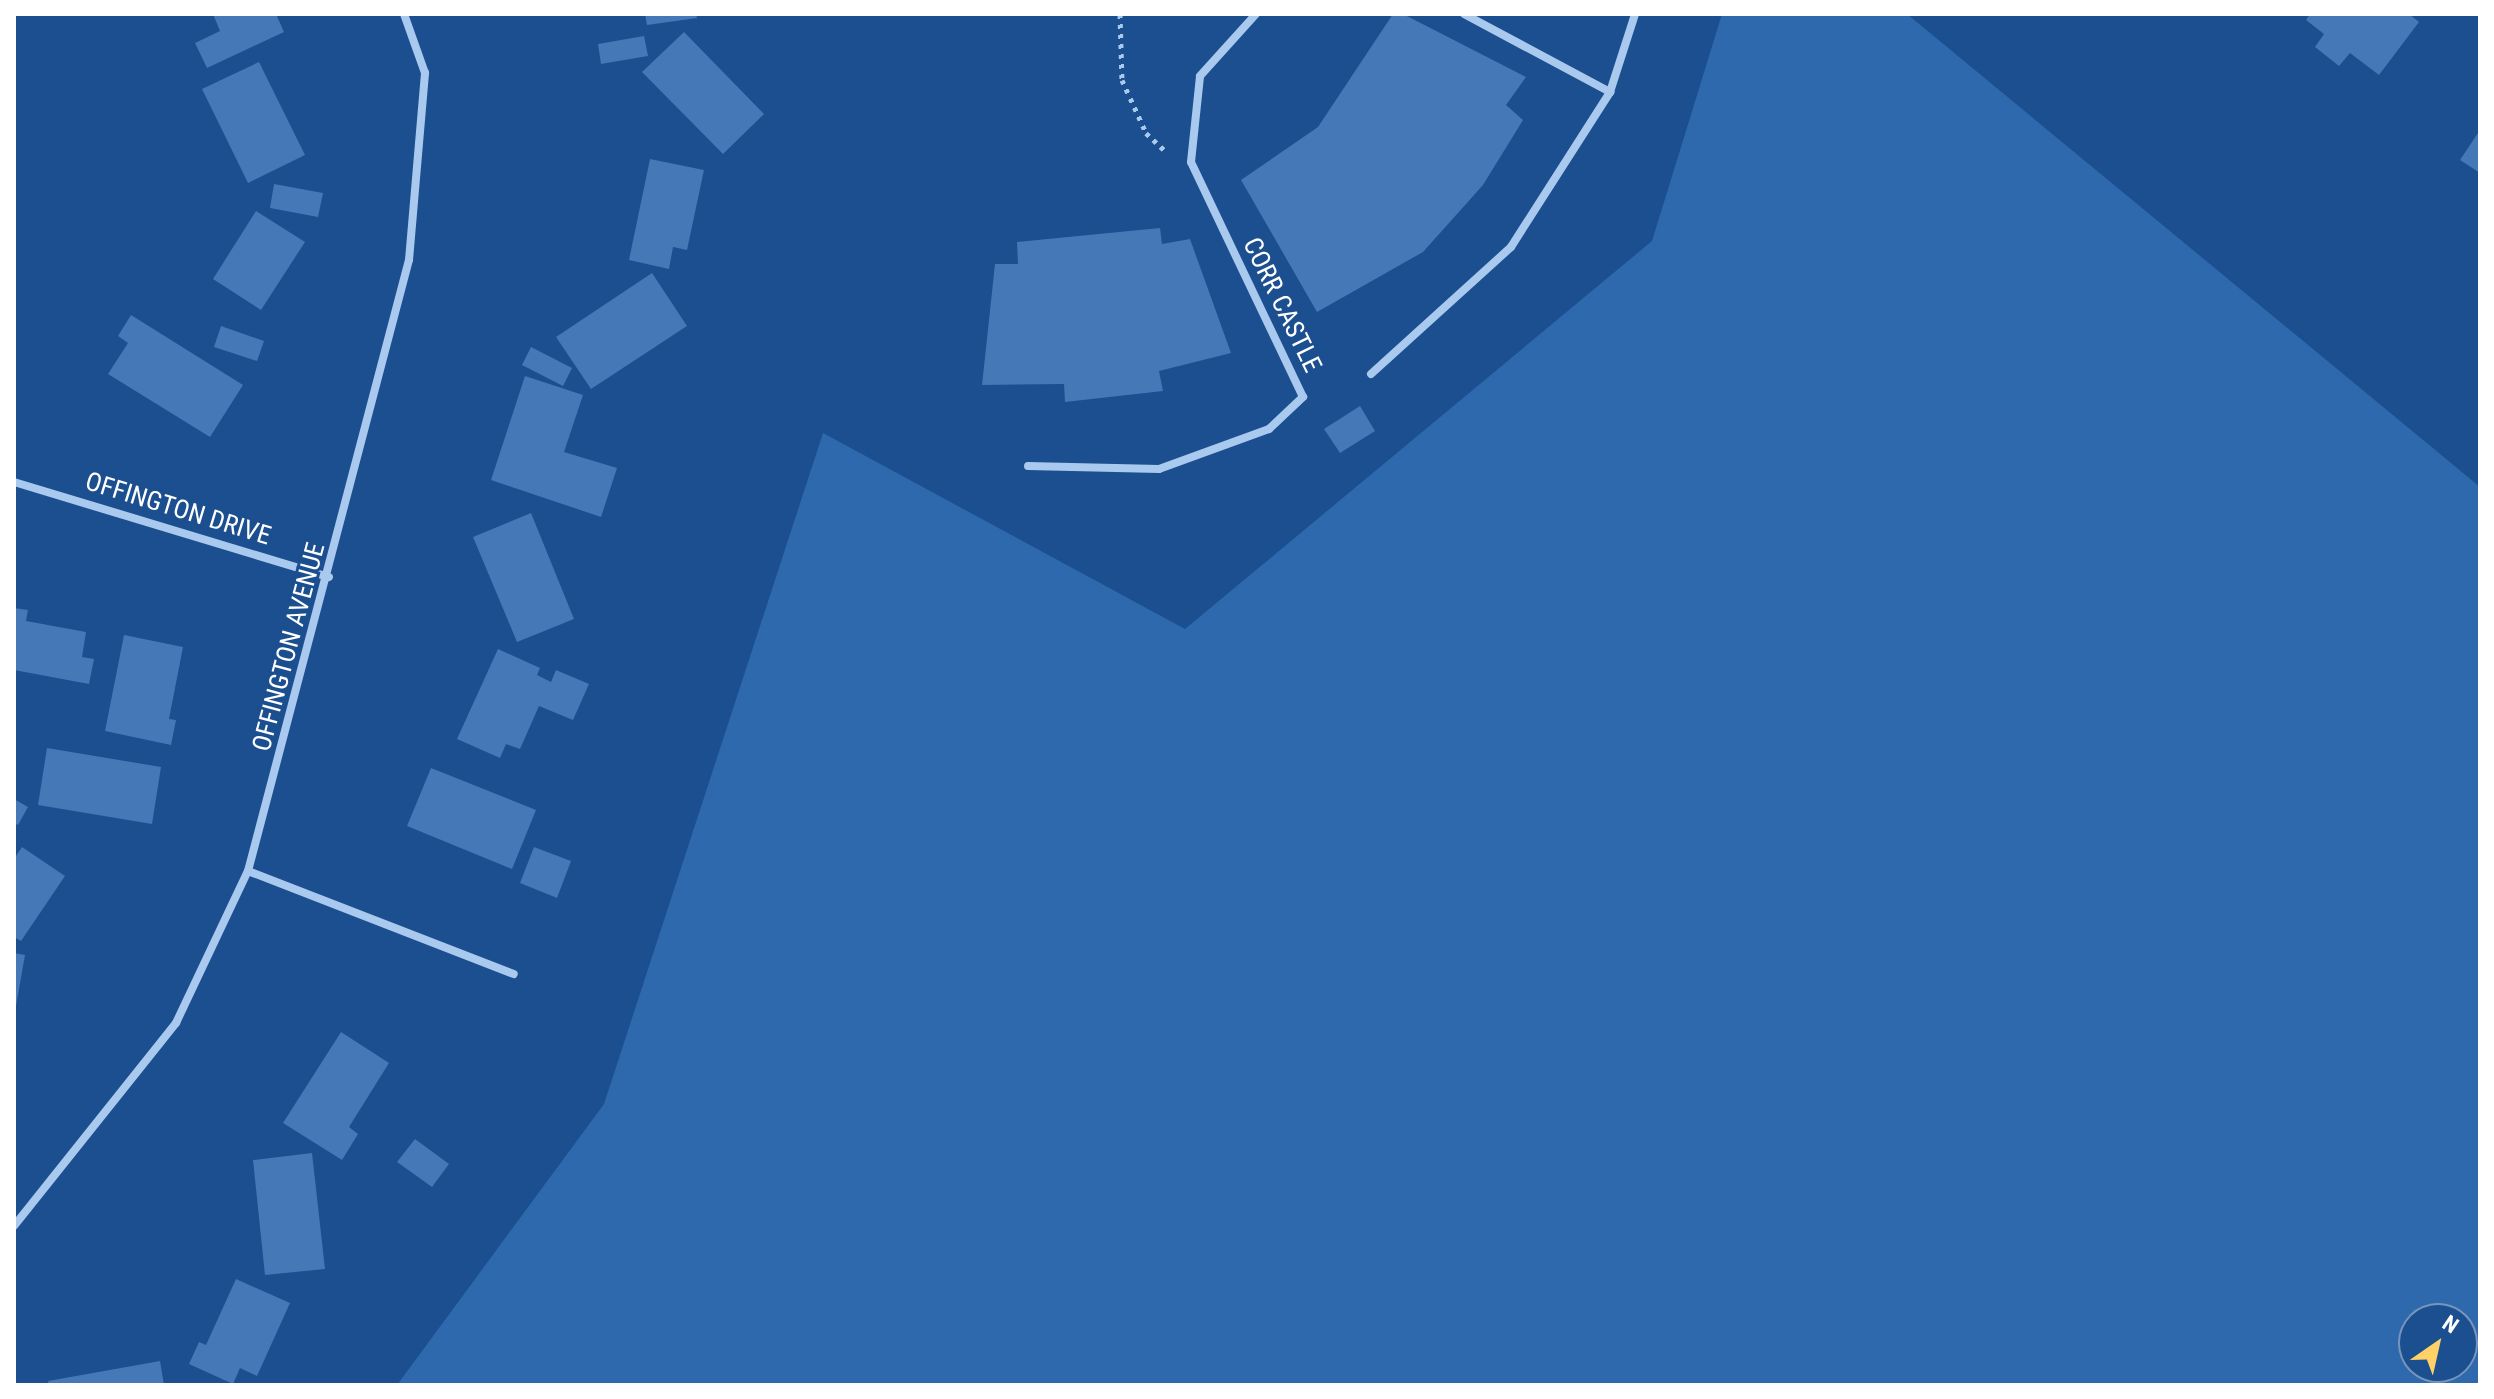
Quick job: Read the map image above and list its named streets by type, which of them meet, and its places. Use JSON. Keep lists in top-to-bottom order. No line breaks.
{"streets":{"street":["CORR CASTLE","OFFINGTON DRIVE","OFFINGTON AVENUE"]},"crossings":[["OFFINGTON DRIVE","OFFINGTON AVENUE"]],"north":"top right"}
